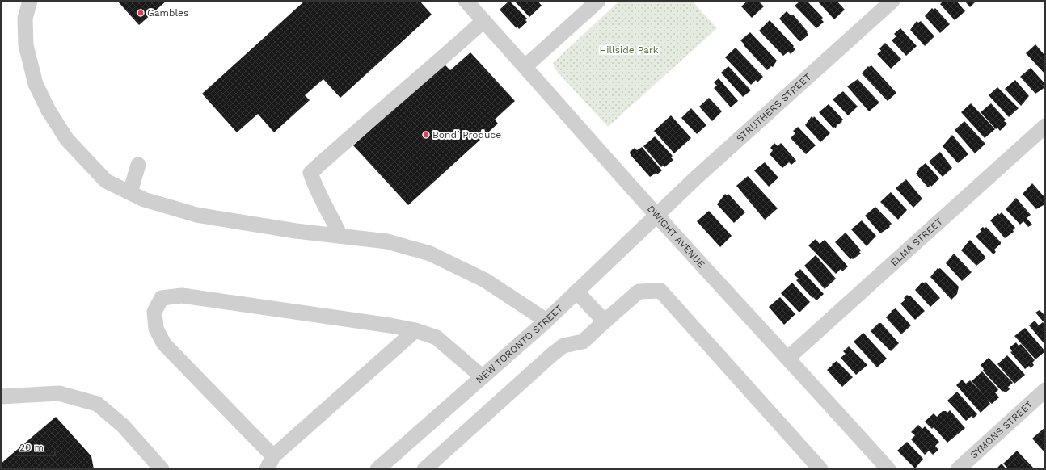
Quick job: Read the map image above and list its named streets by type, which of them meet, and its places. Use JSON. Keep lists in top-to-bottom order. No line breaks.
{"streets":{"street":["STRUTHERS STREET","DWIGHT AVENUE","ELMA STREET","NEW TORONTO STREET","SYMONS STREET"]},"crossings":[["STRUTHERS STREET","DWIGHT AVENUE"],["STRUTHERS STREET","NEW TORONTO STREET"],["DWIGHT AVENUE","ELMA STREET"],["DWIGHT AVENUE","NEW TORONTO STREET"]],"parks":["Hillside Park"],"places":["Gambles","Bondi Produce"],"scale_bar":"20 m"}
